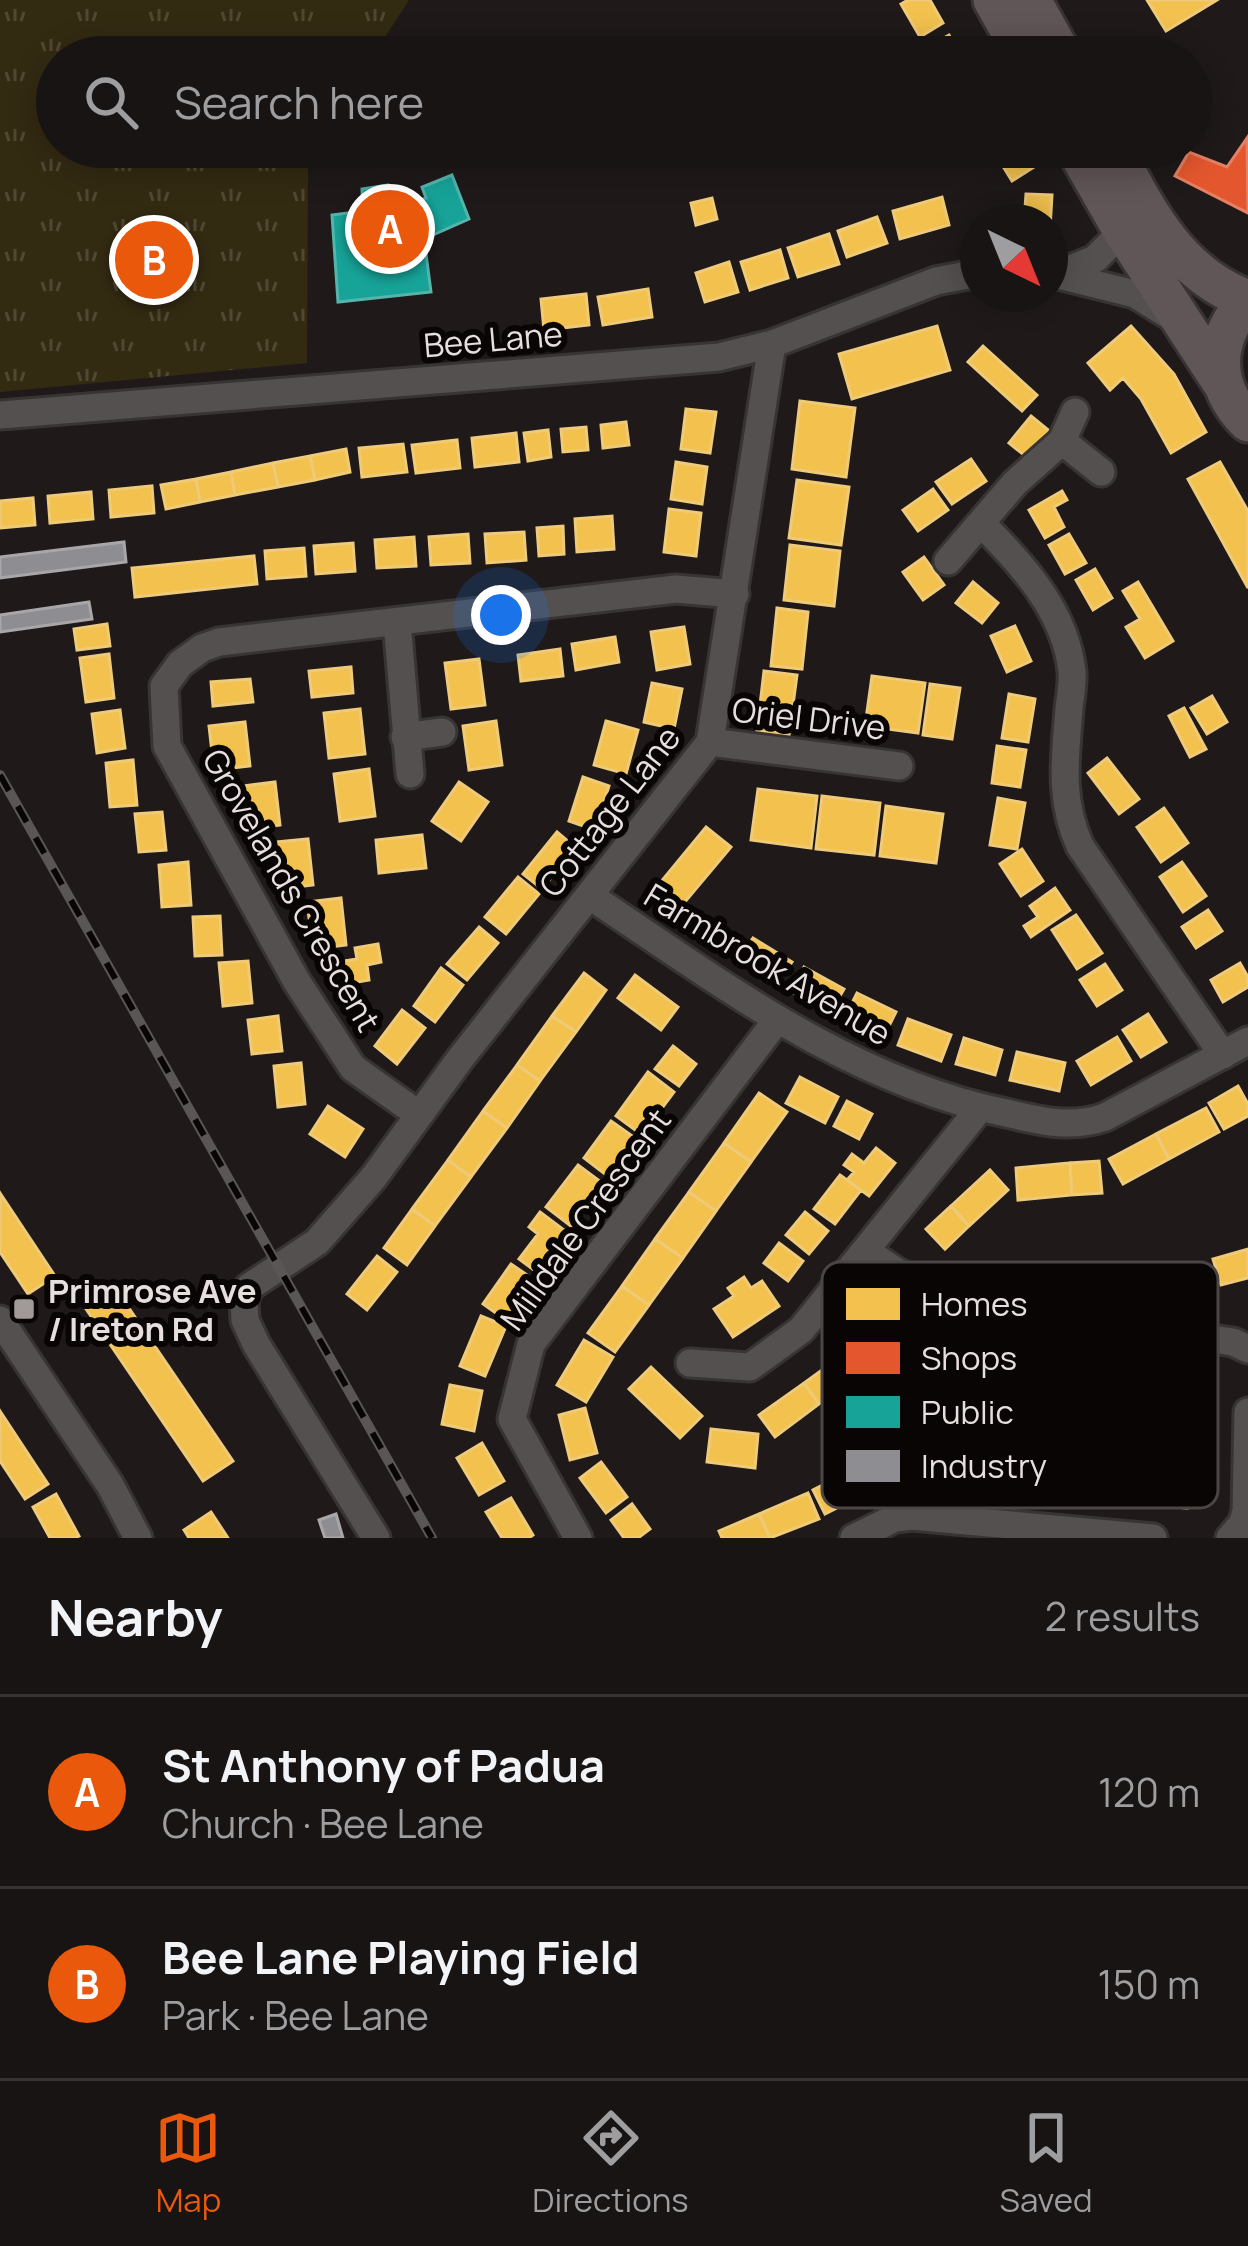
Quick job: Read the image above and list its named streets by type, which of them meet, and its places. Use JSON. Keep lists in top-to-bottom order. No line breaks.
{"streets":{"street":["Bee Lane","Oriel Drive","Cottage Lane","Grovelands Crescent","Farmbrook Avenue","Milldale Crescent"]},"crossings":[["Bee Lane","Cottage Lane"],["Oriel Drive","Cottage Lane"],["Cottage Lane","Grovelands Crescent"],["Cottage Lane","Farmbrook Avenue"],["Farmbrook Avenue","Milldale Crescent"]],"places":{"transit":["Primrose Ave / Ireton Rd"]},"legend":["Homes","Shops","Public","Industry"],"north":"bottom right","page":{"search":"Search here","pins":["A","B"],"heading":["Nearby","2 results"],"list":[{"mark":"A","name":"St Anthony of Padua","note":"Church · Bee Lane","value":"120 m"},{"mark":"B","name":"Bee Lane Playing Field","note":"Park · Bee Lane","value":"150 m"}],"nav":["Map","Directions","Saved"]}}
